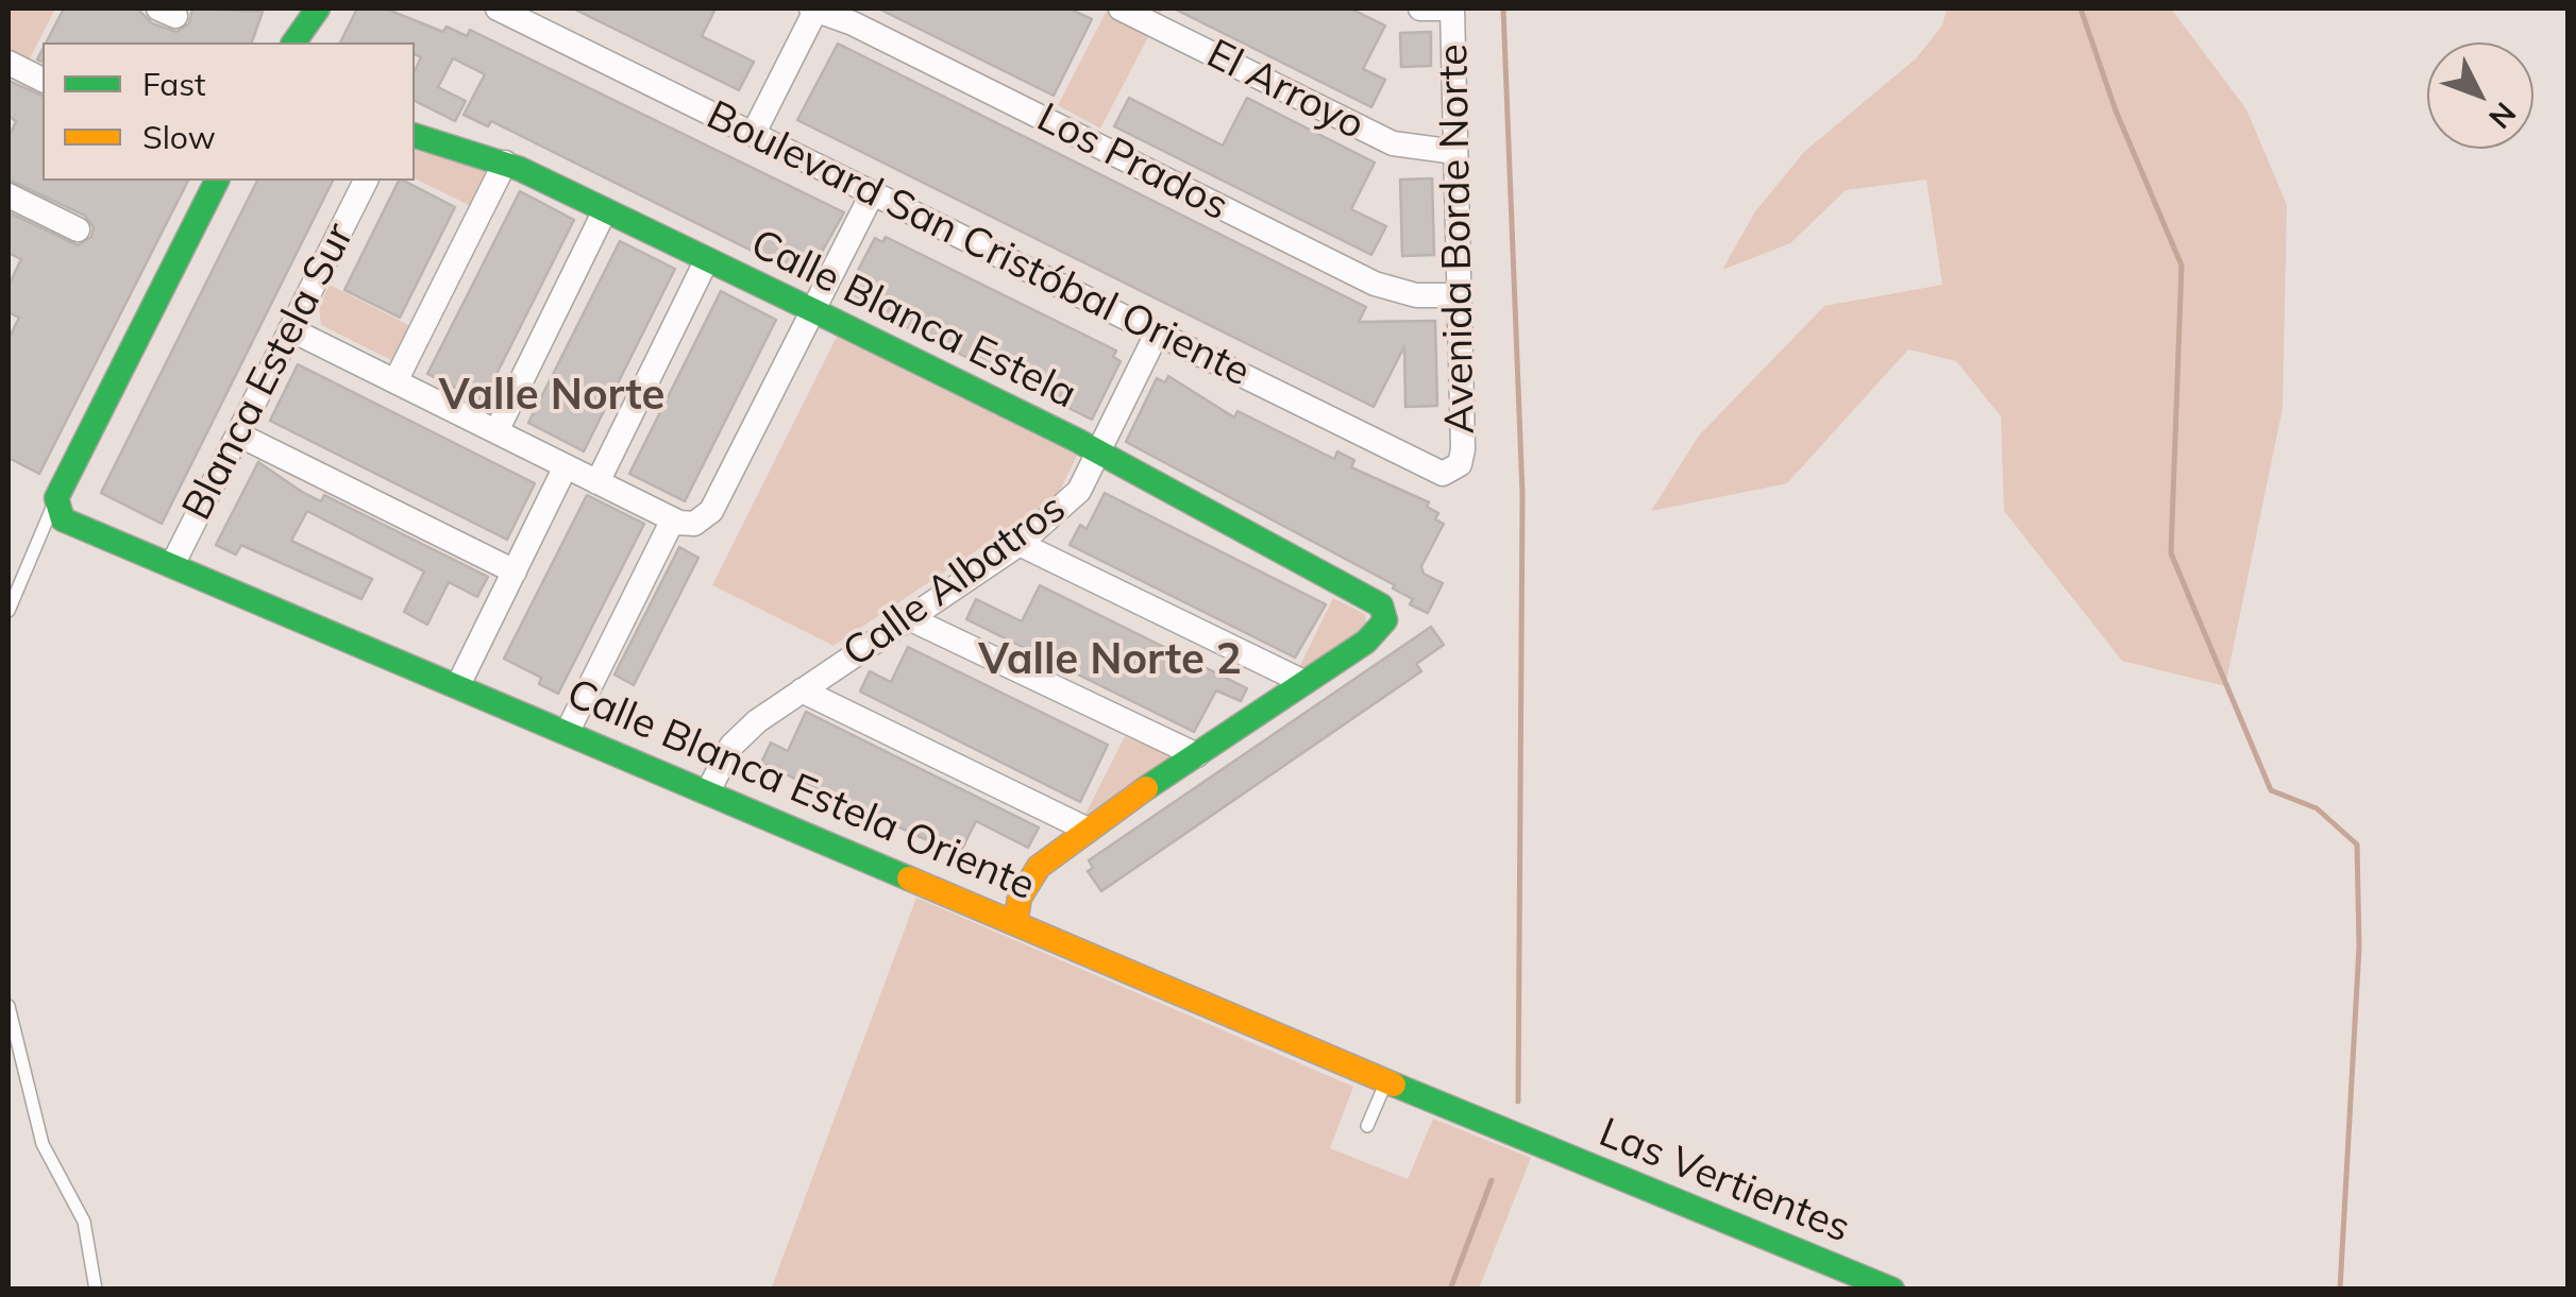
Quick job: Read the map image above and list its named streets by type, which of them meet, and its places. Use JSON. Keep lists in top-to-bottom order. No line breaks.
{"streets":{"street":["El Arroyo","Los Prados","Avenida Borde Norte","Boulevard San Cristóbal Oriente","Calle Blanca Estela","Blanca Estela Sur","Calle Albatros","Calle Blanca Estela Oriente","Las Vertientes"]},"crossings":[["El Arroyo","Avenida Borde Norte"],["Los Prados","Avenida Borde Norte"],["Avenida Borde Norte","Boulevard San Cristóbal Oriente"],["Boulevard San Cristóbal Oriente","Calle Albatros"],["Calle Blanca Estela","Calle Albatros"],["Blanca Estela Sur","Calle Blanca Estela Oriente"],["Calle Albatros","Calle Blanca Estela Oriente"],["Calle Blanca Estela Oriente","Las Vertientes"]],"districts":["Valle Norte","Valle Norte 2"],"legend":["Fast","Slow"],"north":"bottom right"}
